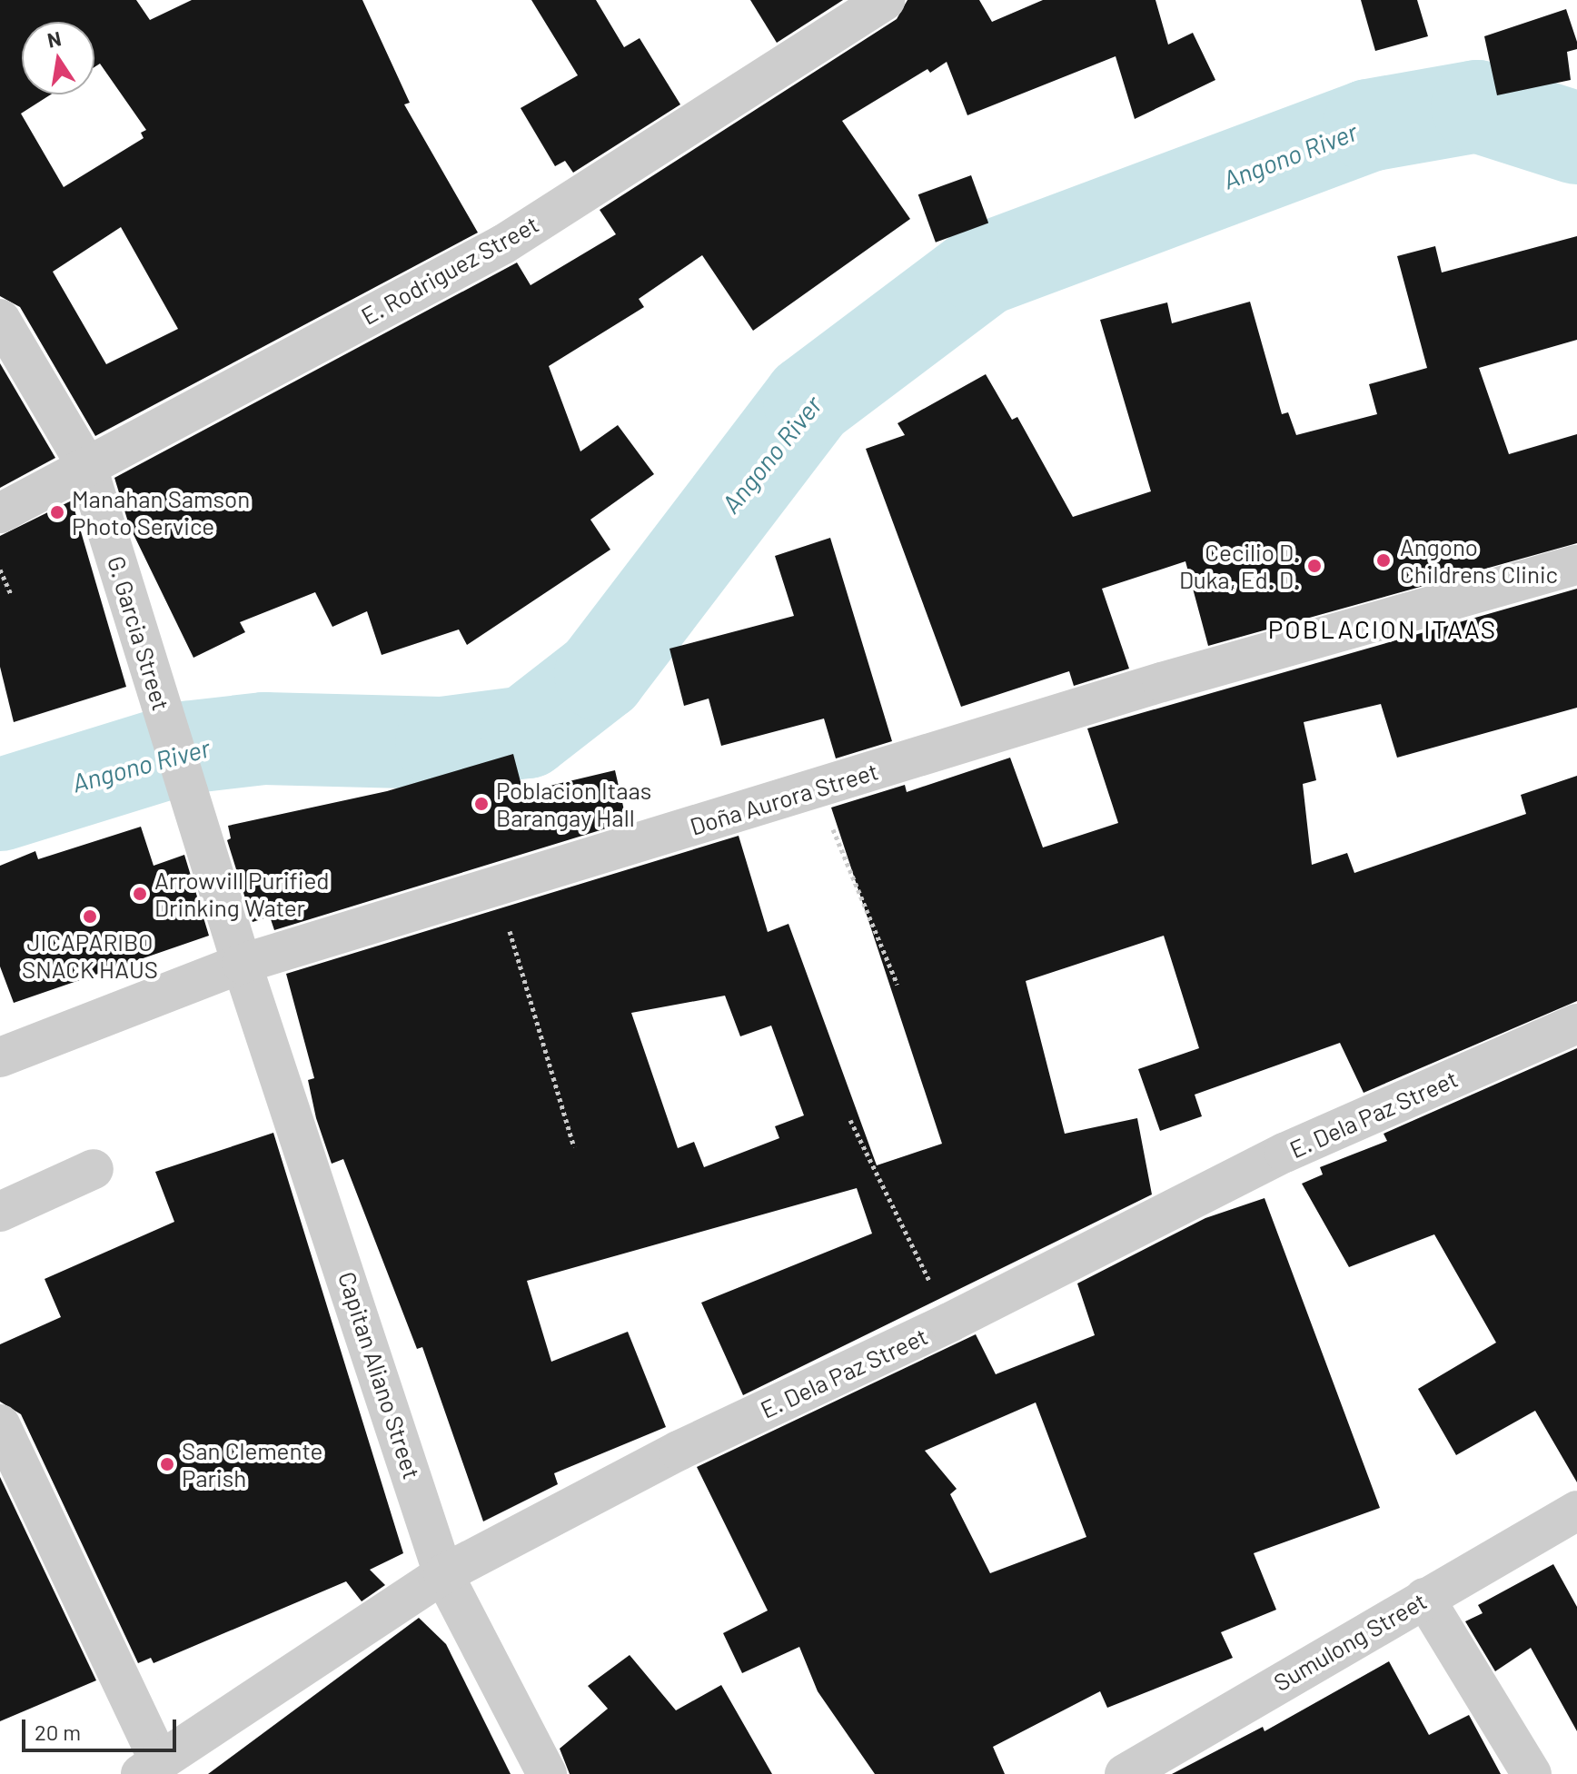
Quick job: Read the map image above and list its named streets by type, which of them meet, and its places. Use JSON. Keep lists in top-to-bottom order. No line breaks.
{"streets":{"street":["E. Rodriguez Street","G. Garcia Street","Doña Aurora Street","E. Dela Paz Street","Capitan Aliano Street","Sumulong Street"]},"crossings":[["E. Rodriguez Street","G. Garcia Street"],["G. Garcia Street","Doña Aurora Street"],["G. Garcia Street","Capitan Aliano Street"],["Doña Aurora Street","Capitan Aliano Street"],["E. Dela Paz Street","Capitan Aliano Street"]],"districts":["POBLACION ITAAS"],"water":["Angono River"],"places":["Manahan Samson Photo Service","Angono Childrens Clinic","Cecilio D. Duka, Ed. D.","Poblacion Itaas Barangay Hall","Arrowvill Purified Drinking Water","JICAPARIBO SNACK HAUS","San Clemente Parish"],"scale_bar":"20 m","north":"top"}
